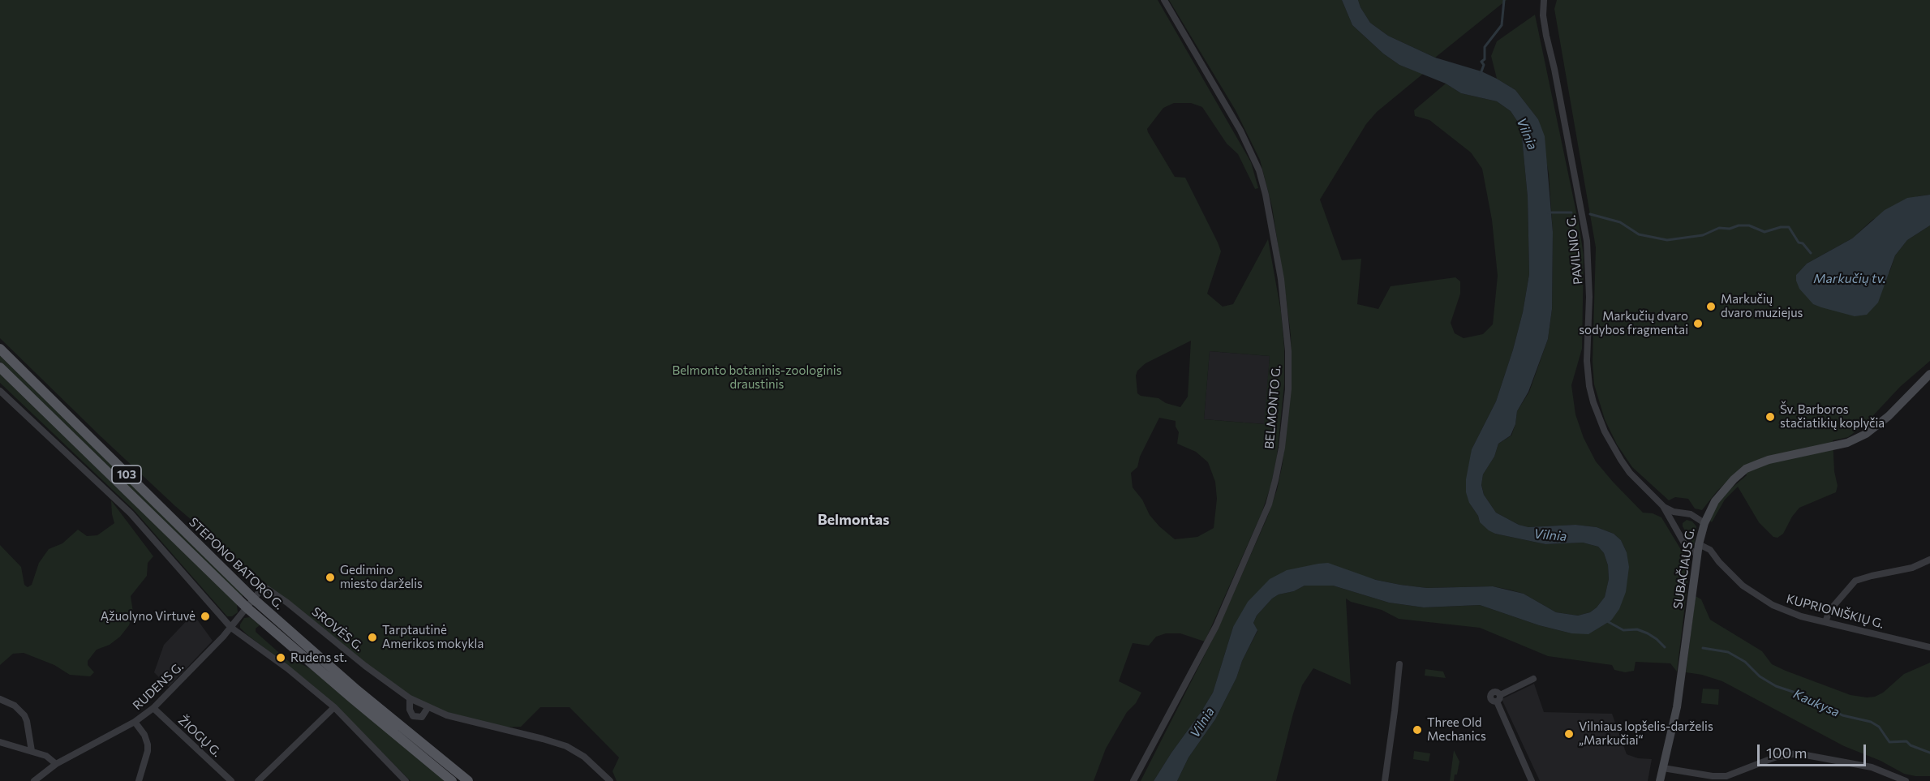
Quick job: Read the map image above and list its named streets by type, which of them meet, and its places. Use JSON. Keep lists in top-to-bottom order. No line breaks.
{"streets":{"main road":["103","STEPONO BATORO G."],"street":["PAVILNIO G.","BELMONTO G.","SUBAČIAUS G.","KUPRIONIŠKIŲ G.","SROVĖS G.","RUDENS G.","ŽIOGŲ G."]},"crossings":[["PAVILNIO G.","SUBAČIAUS G."],["STEPONO BATORO G.","SROVĖS G."],["STEPONO BATORO G.","RUDENS G."],["SUBAČIAUS G.","KUPRIONIŠKIŲ G."],["SROVĖS G.","RUDENS G."],["RUDENS G.","ŽIOGŲ G."]],"districts":["Belmontas"],"water":["Vilnia","Markučių tv.","Kaukysa"],"parks":["Belmonto botaninis-zoologinis draustinis"],"places":["Markučių dvaro muziejus","Markučių dvaro sodybos fragmentai","Šv. Barboros stačiatikių koplyčia","Gedimino miesto darželis","Ąžuolyno Virtuvė","Tarptautinė Amerikos mokykla","Rudens st.","Three Old Mechanics","Vilniaus lopšelis-darželis „Markučiai“"],"scale_bar":"100 m"}
